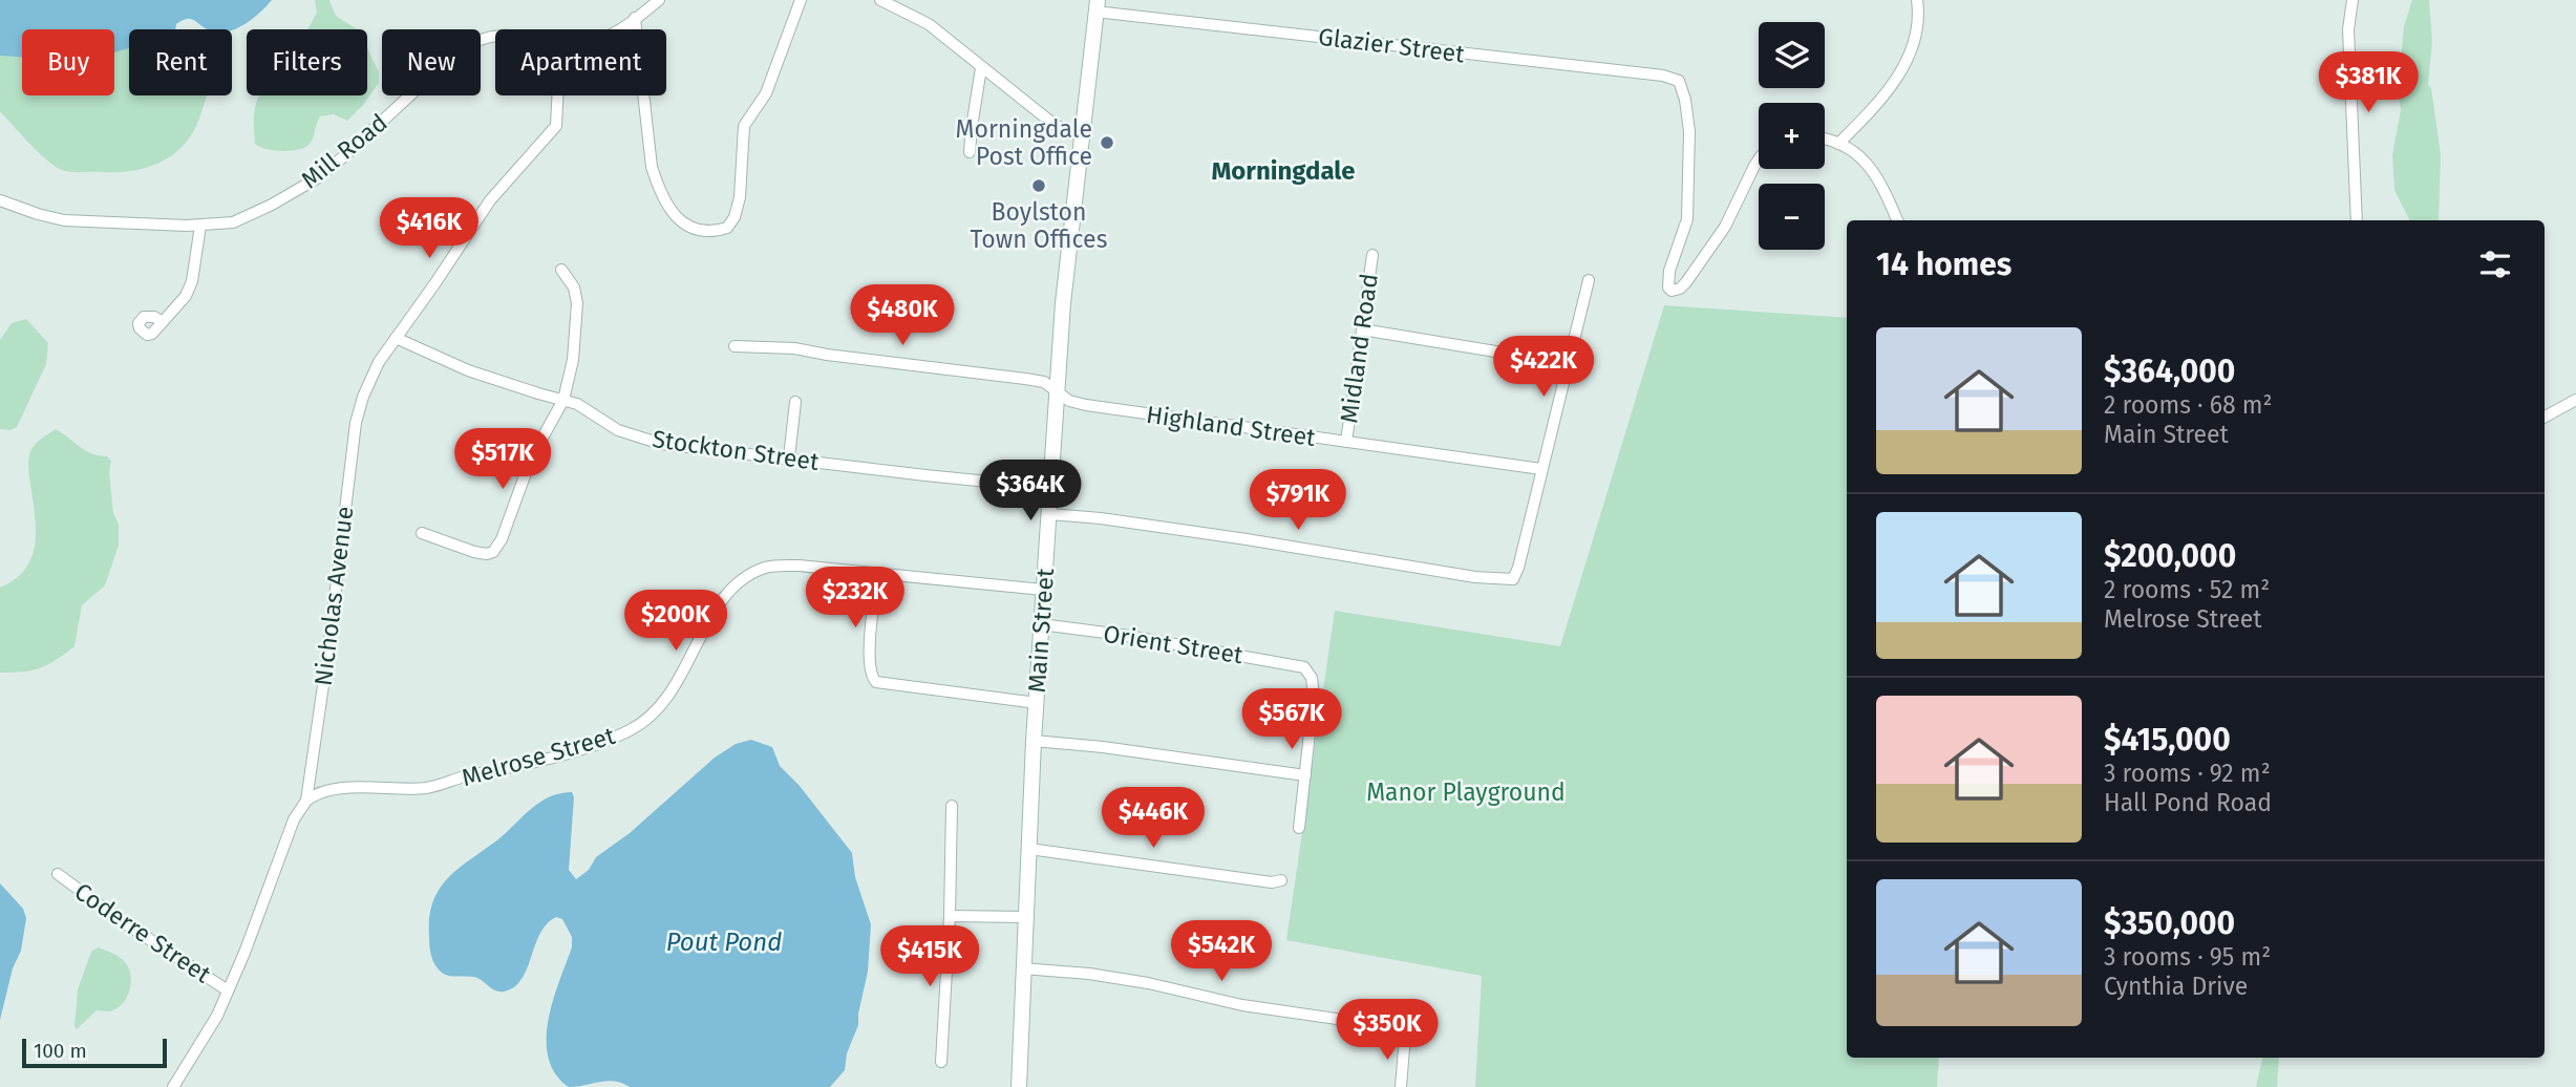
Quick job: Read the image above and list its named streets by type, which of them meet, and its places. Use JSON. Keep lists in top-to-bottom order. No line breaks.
{"streets":{"main road":["Main Street"],"street":["Glazier Street","Mill Road","Midland Road","Highland Street","Stockton Street","Nicholas Avenue","Orient Street","Melrose Street","Coderre Street"]},"crossings":[["Glazier Street","Main Street"],["Midland Road","Highland Street"],["Highland Street","Main Street"],["Stockton Street","Nicholas Avenue"],["Stockton Street","Main Street"],["Nicholas Avenue","Melrose Street"],["Nicholas Avenue","Coderre Street"],["Main Street","Orient Street"],["Main Street","Melrose Street"]],"districts":["Morningdale"],"water":["Pout Pond"],"parks":["Manor Playground"],"places":["Morningdale Post Office","Boylston Town Offices"],"scale_bar":"100 m","page":{"map_buttons":["+","−"],"chip":["Buy","Rent","Filters","New","Apartment"],"price":["$381K","$416K","$480K","$422K","$517K","$364K","$791K","$232K","$200K","$567K","$446K","$542K","$415K","$350K"],"heading":"14 homes","list":[{"name":"$364,000","note":"2 rooms · 68 m² · Main Street"},{"name":"$200,000","note":"2 rooms · 52 m² · Melrose Street"},{"name":"$415,000","note":"3 rooms · 92 m² · Hall Pond Road"},{"name":"$350,000","note":"3 rooms · 95 m² · Cynthia Drive"}],"scale":"100 m"}}
